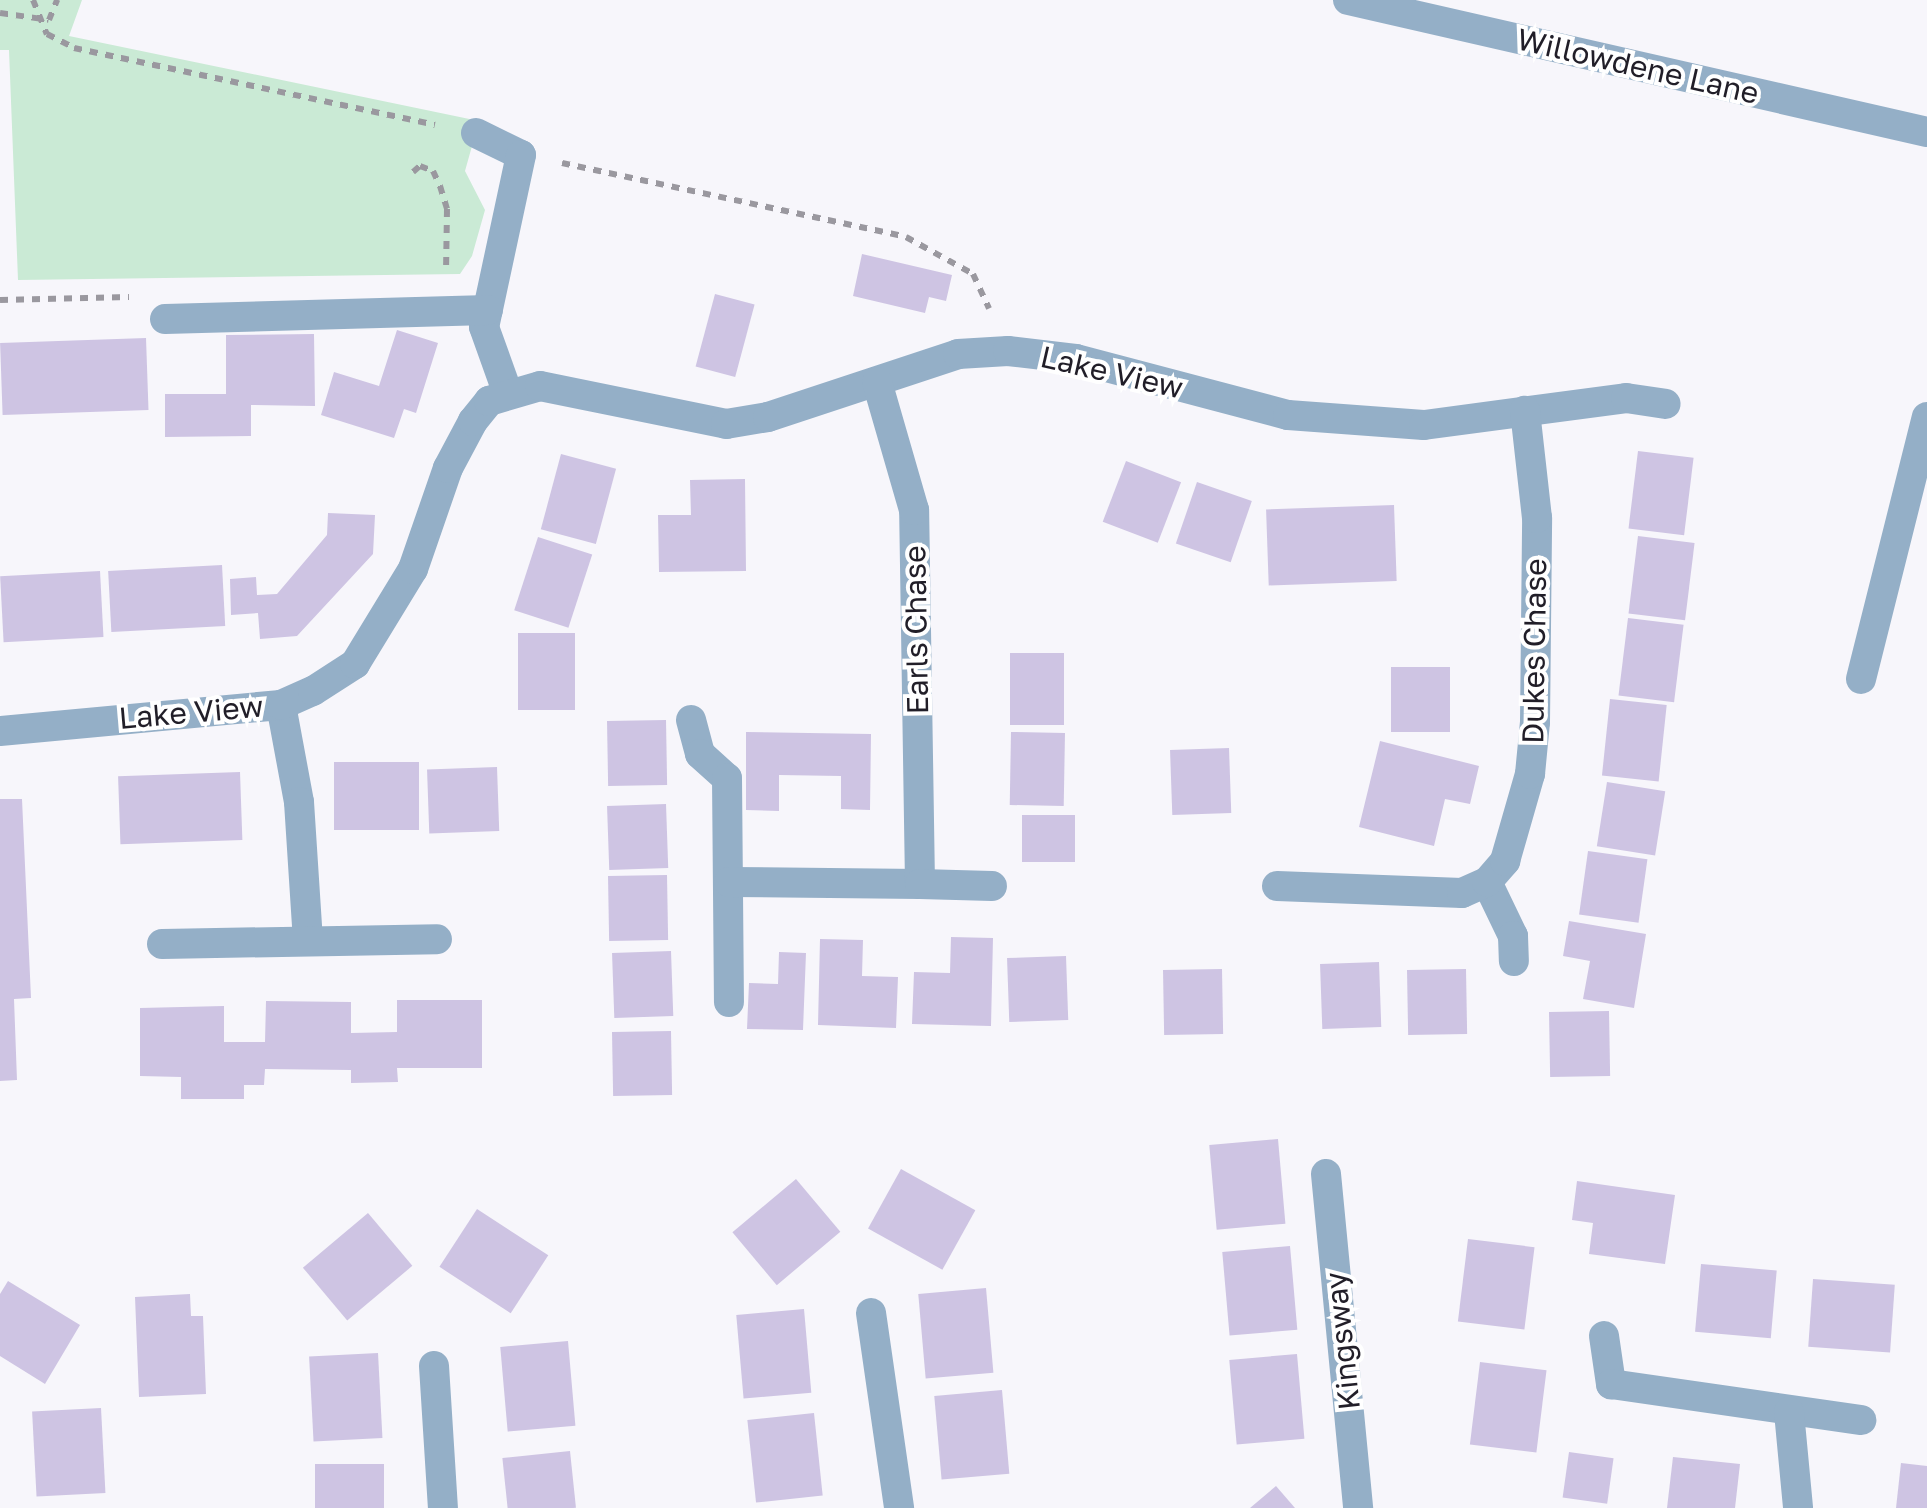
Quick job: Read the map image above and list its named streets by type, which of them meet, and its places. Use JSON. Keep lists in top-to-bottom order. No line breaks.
{"streets":{"street":["Willowdene Lane","Lake View","Earls Chase","Dukes Chase","Kingsway"]},"crossings":[["Lake View","Earls Chase"],["Lake View","Dukes Chase"]]}
